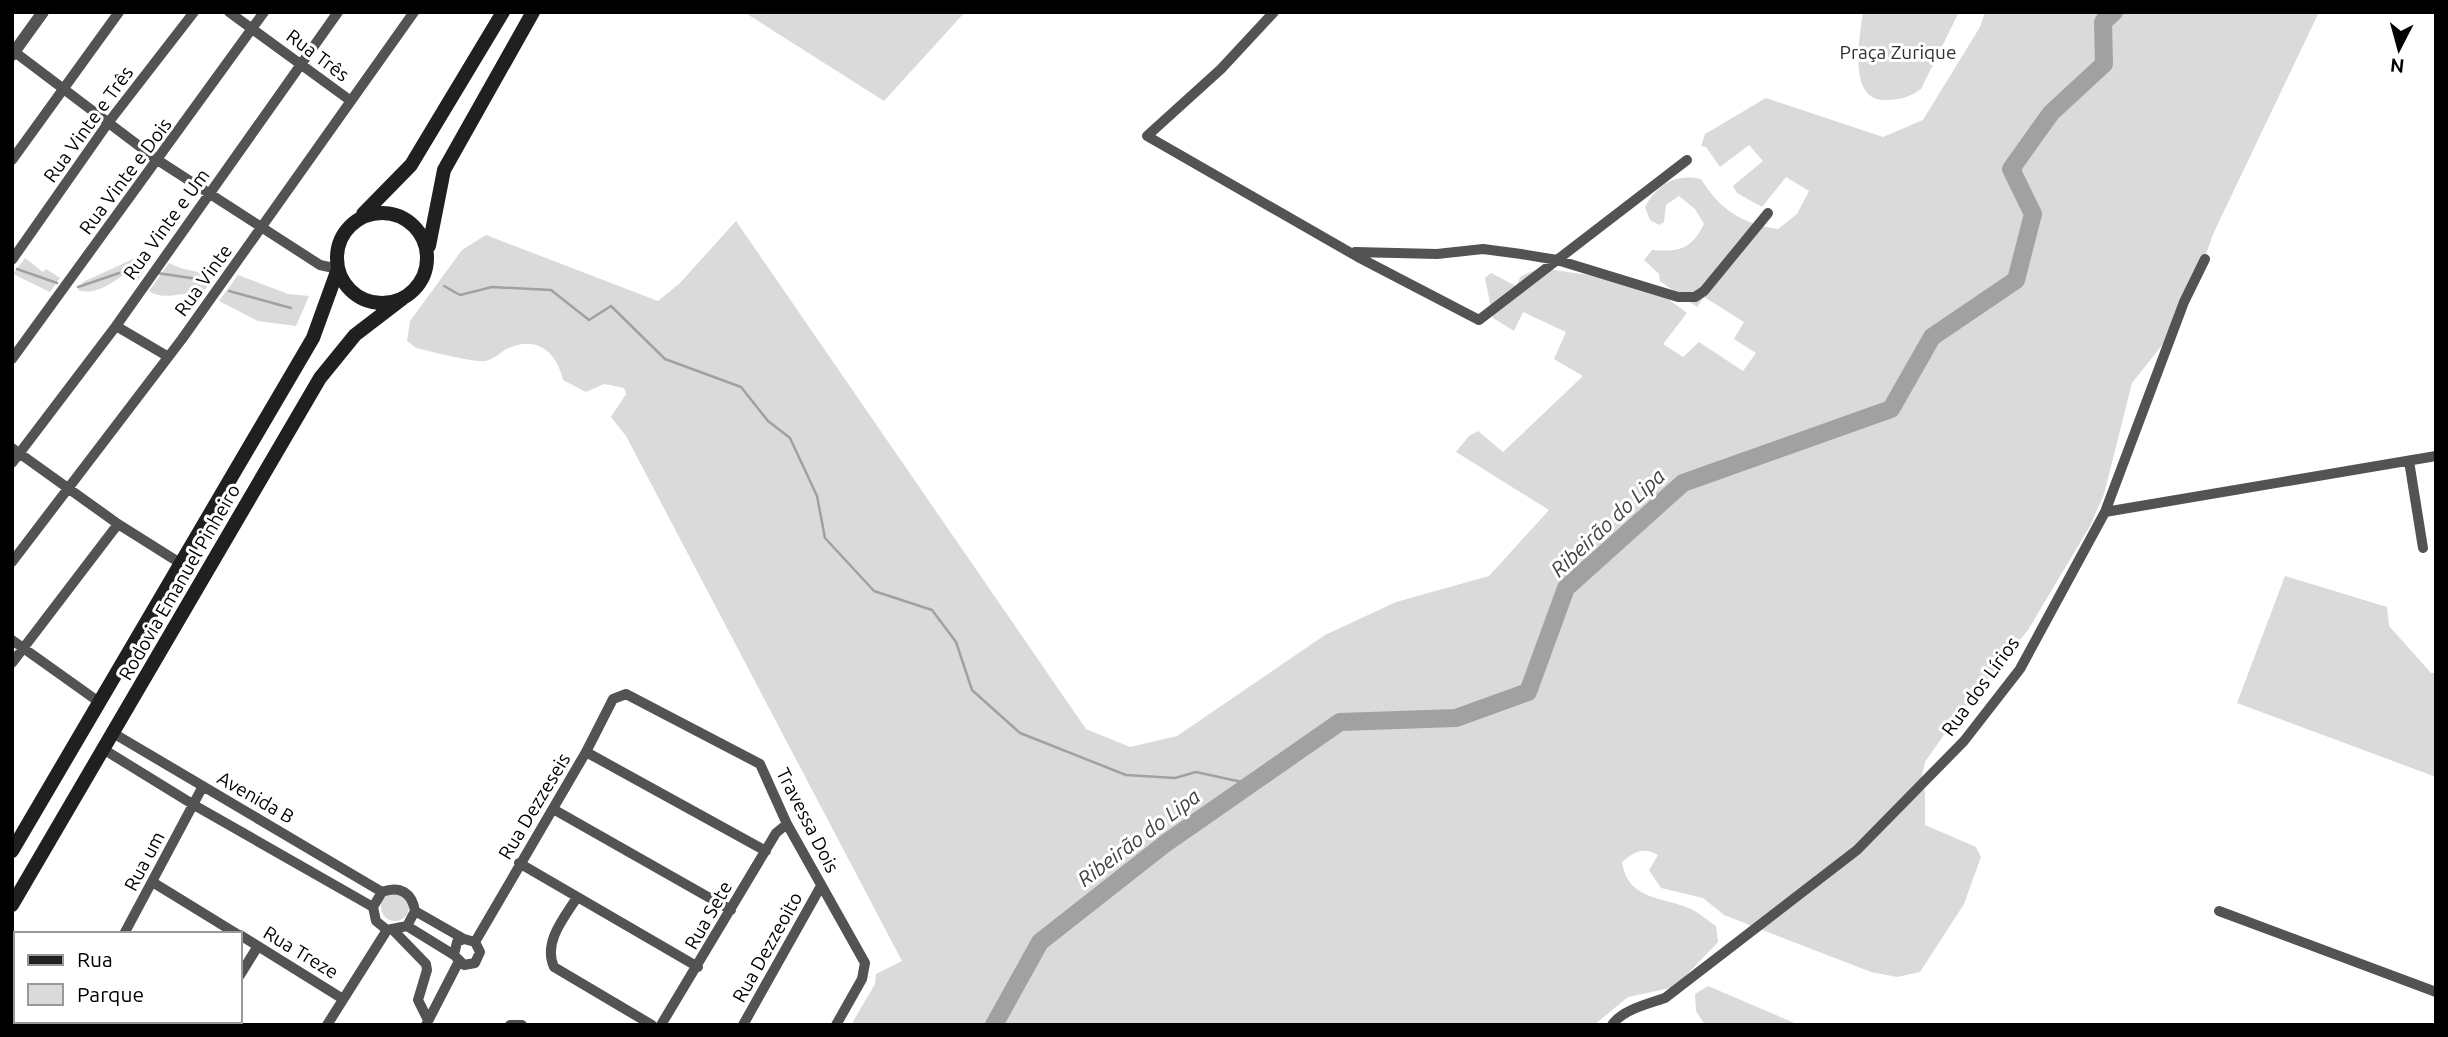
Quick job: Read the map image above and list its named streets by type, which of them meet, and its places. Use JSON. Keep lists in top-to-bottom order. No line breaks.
{"streets":{"main road":["Rodovia Emanuel Pinheiro"],"street":["Rua Três","Rua Vinte e Três","Rua Vinte e Dois","Rua Vinte e Um","Rua Vinte","Rua dos Lírios","Avenida B","Rua Dezzeseis","Travessa Dois","Rua um","Rua Sete","Rua Dezzeoito","Rua Treze"]},"crossings":[["Rua Três","Rua Vinte e Dois"],["Rua Três","Rua Vinte e Um"],["Rua Três","Rua Vinte"],["Rua Vinte e Um","Rua Vinte"],["Rua Vinte e Um","Rodovia Emanuel Pinheiro"],["Rodovia Emanuel Pinheiro","Avenida B"],["Avenida B","Rua um"],["Rua Dezzeseis","Travessa Dois"],["Travessa Dois","Rua Sete"],["Travessa Dois","Rua Dezzeoito"],["Rua um","Rua Treze"]],"water":["Ribeirão do Lipa"],"parks":["Praça Zurique"],"legend":["Rua","Parque"],"north":"bottom"}
